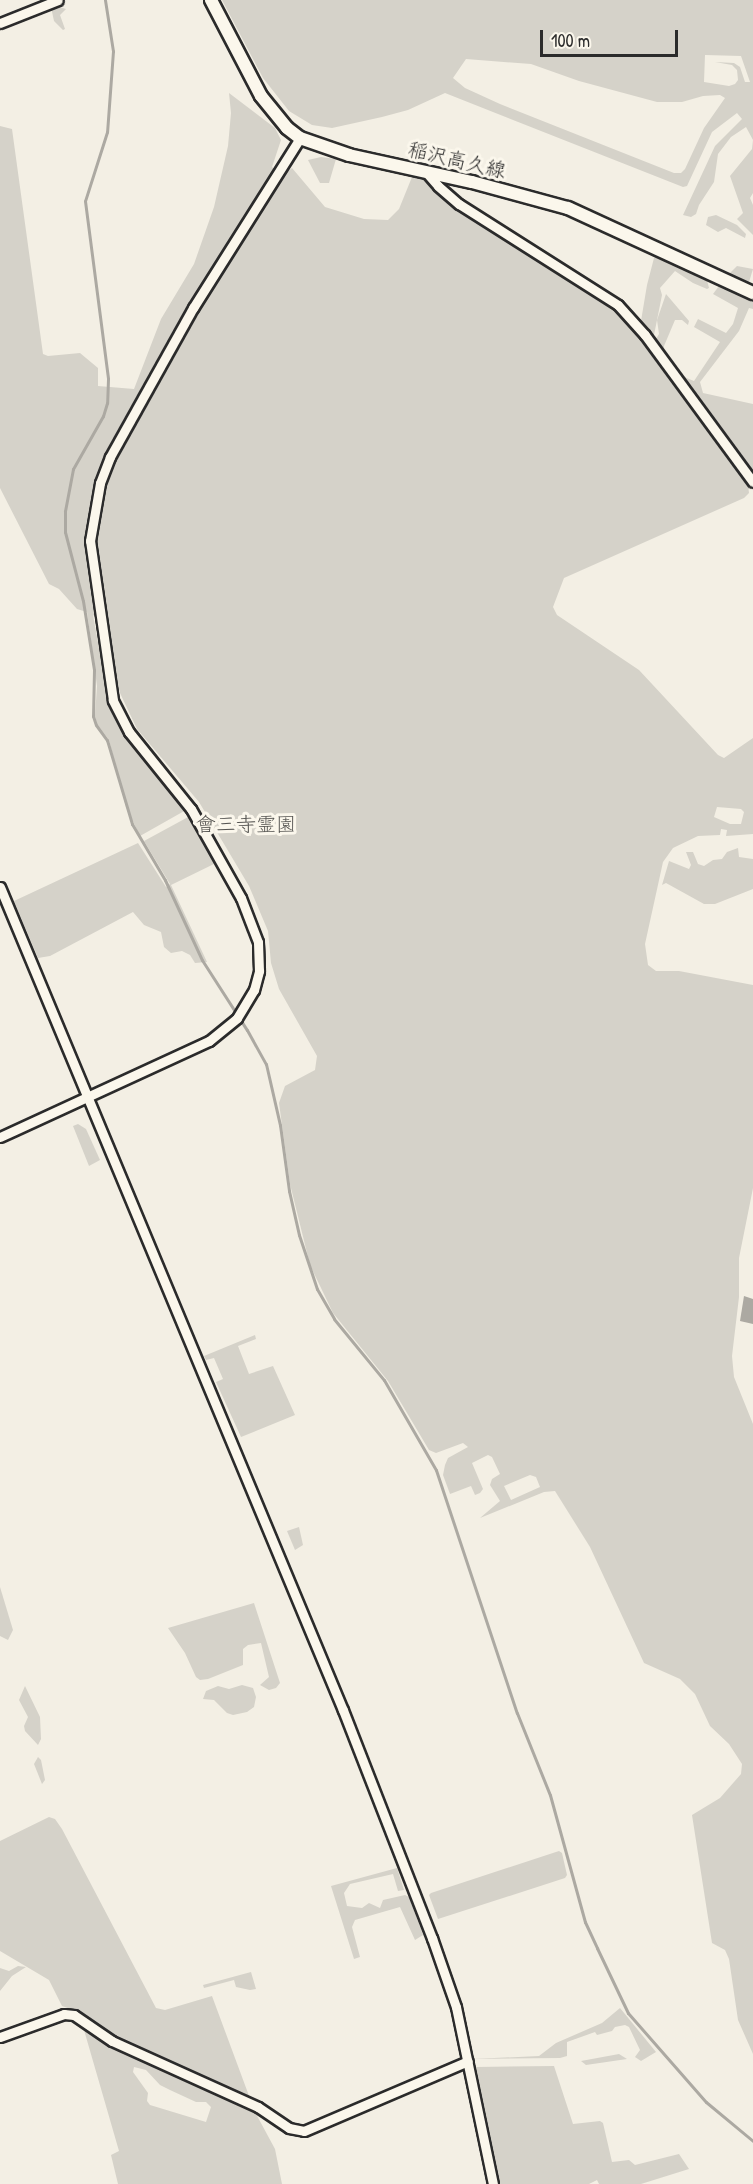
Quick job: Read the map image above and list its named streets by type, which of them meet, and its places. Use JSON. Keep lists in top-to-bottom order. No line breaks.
{"streets":{"main road":["稲沢高久線"]},"parks":["會三寺霊園"],"scale_bar":"100 m"}
